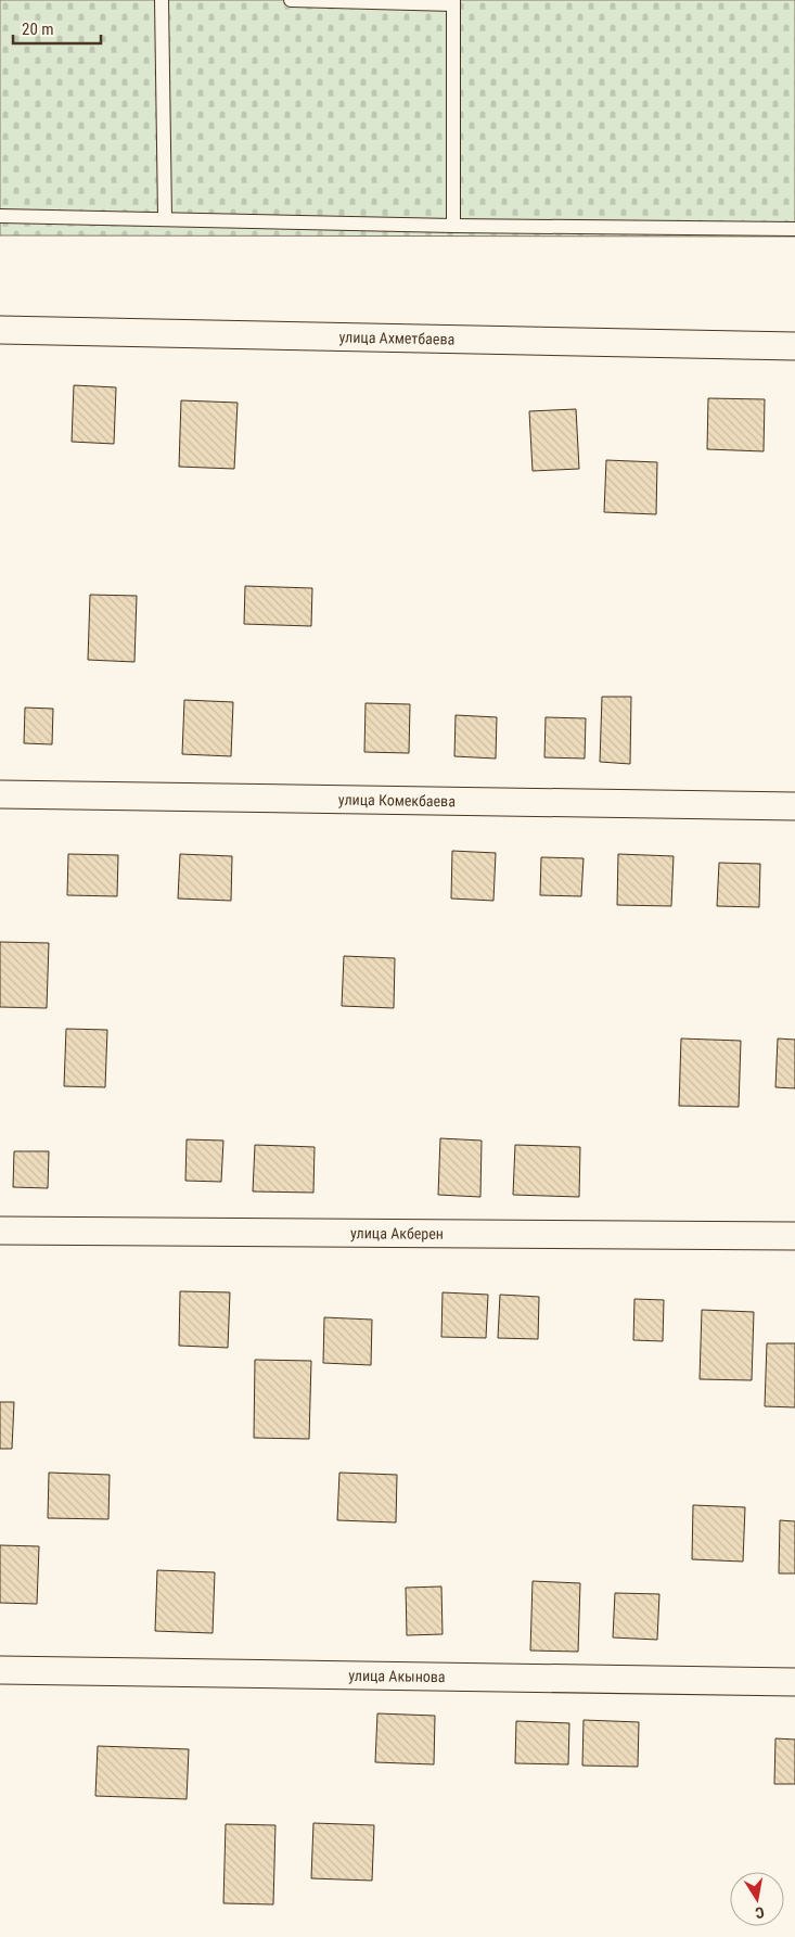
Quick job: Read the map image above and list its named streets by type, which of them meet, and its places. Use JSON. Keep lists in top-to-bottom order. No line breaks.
{"streets":{"street":["улица Ахметбаева","улица Комекбаева","улица Акберен","улица Акынова"]},"scale_bar":"20 m","north":"bottom"}
